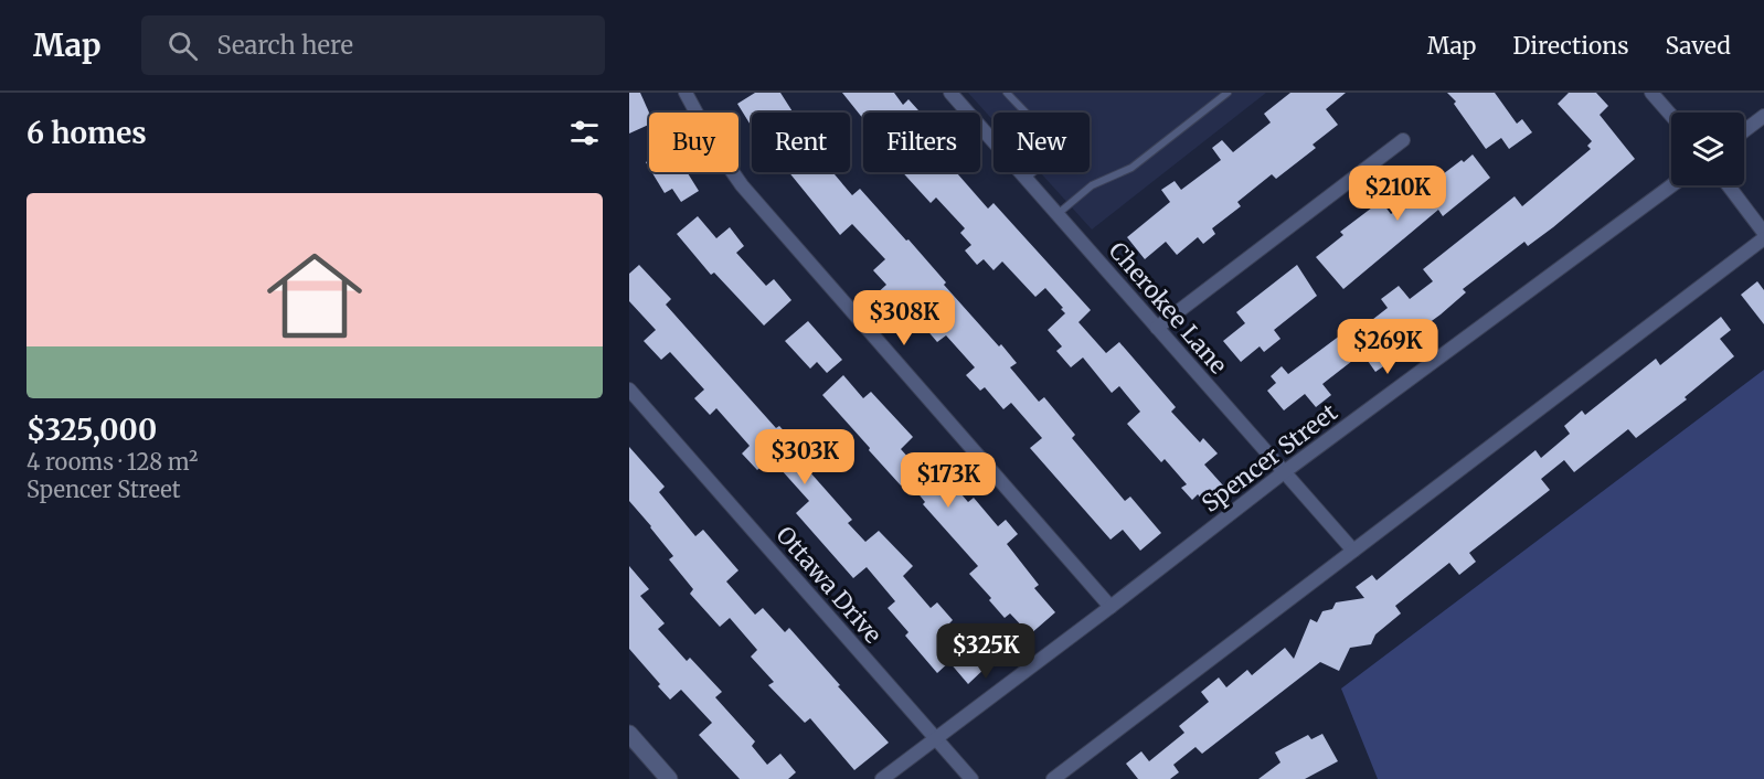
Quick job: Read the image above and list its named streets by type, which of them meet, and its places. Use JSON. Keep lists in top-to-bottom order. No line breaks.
{"streets":{"street":["Cherokee Lane","Spencer Street","Ottawa Drive"]},"crossings":[["Cherokee Lane","Spencer Street"],["Spencer Street","Ottawa Drive"]],"page":{"header":"Map","search":"Search here","nav":["Map","Directions","Saved"],"heading":"6 homes","chip":["Buy","Rent","Filters","New"],"price":["$210K","$308K","$269K","$303K","$173K","$325K"],"list":[{"name":"$325,000","note":"4 rooms · 128 m² · Spencer Street"}]}}
